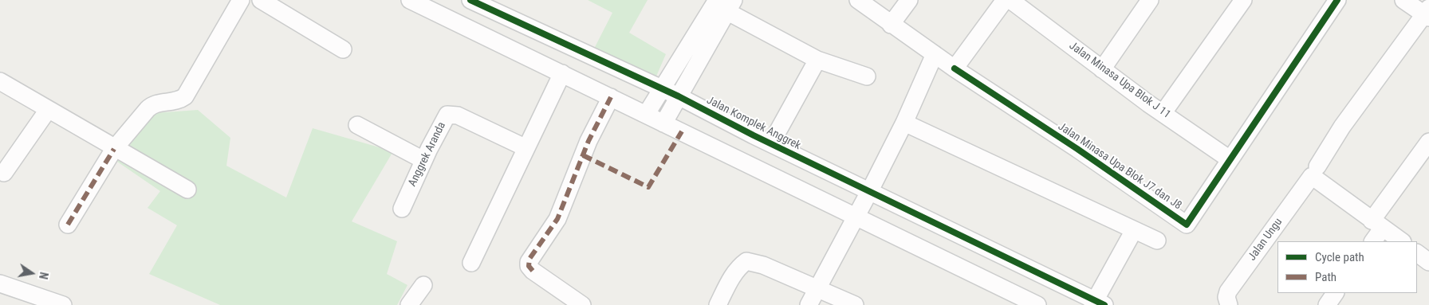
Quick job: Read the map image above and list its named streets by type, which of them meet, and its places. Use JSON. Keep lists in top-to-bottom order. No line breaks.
{"streets":{"street":["Jalan Minasa Upa Blok J 11","Jalan Komplek Anggrek","Anggrek Aranda","Jalan Minasa Upa Blok J7 dan J8","Jalan Ungu"]},"crossings":[["Jalan Minasa Upa Blok J 11","Jalan Minasa Upa Blok J7 dan J8"]],"legend":["Cycle path","Path"],"north":"right"}
